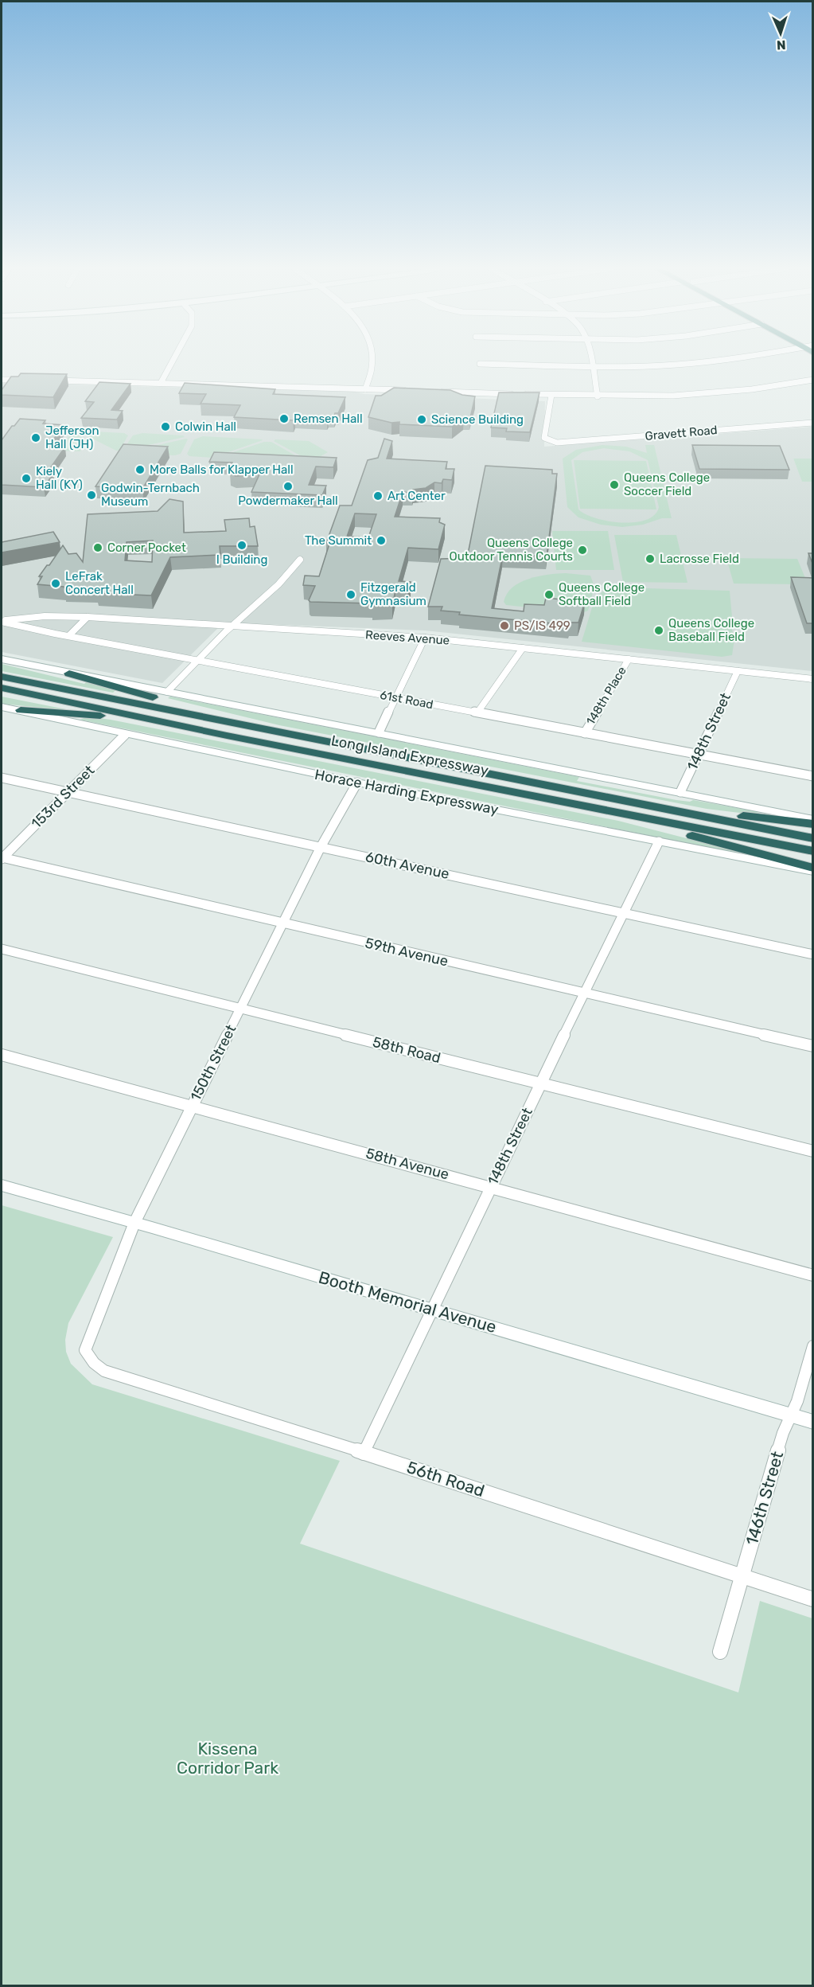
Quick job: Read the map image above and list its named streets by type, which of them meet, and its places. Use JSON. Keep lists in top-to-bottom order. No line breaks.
{"streets":{"highway":["Long Island Expressway"],"main road":["Horace Harding Expressway","Booth Memorial Avenue"],"street":["Gravett Road","Reeves Avenue","148th Place","61st Road","148th Street","153rd Street","60th Avenue","59th Avenue","58th Road","150th Street","58th Avenue","56th Road","146th Street"]},"crossings":[["Reeves Avenue","148th Place"],["Reeves Avenue","61st Road"],["Reeves Avenue","148th Street"],["148th Place","61st Road"],["61st Road","148th Street"],["148th Street","Horace Harding Expressway"],["148th Street","60th Avenue"],["148th Street","59th Avenue"],["148th Street","58th Road"],["148th Street","58th Avenue"],["148th Street","Booth Memorial Avenue"],["148th Street","56th Road"],["Horace Harding Expressway","153rd Street"],["Horace Harding Expressway","150th Street"],["153rd Street","60th Avenue"],["153rd Street","59th Avenue"],["60th Avenue","150th Street"],["59th Avenue","150th Street"],["58th Road","150th Street"],["150th Street","58th Avenue"],["150th Street","Booth Memorial Avenue"],["150th Street","56th Road"],["Booth Memorial Avenue","146th Street"],["56th Road","146th Street"]],"parks":["Kissena Corridor Park"],"places":["Remsen Hall","Science Building","Colwin Hall","Jefferson Hall (JH)","More Balls for Klapper Hall","Kiely Hall (KY)","Queens College Soccer Field","Powdermaker Hall","Godwin-Ternbach Museum","Art Center","The Summit","I Building","Corner Pocket","Queens College Outdoor Tennis Courts","Lacrosse Field","LeFrak Concert Hall","Fitzgerald Gymnasium","Queens College Softball Field","PS/IS 499","Queens College Baseball Field"],"north":"bottom"}
